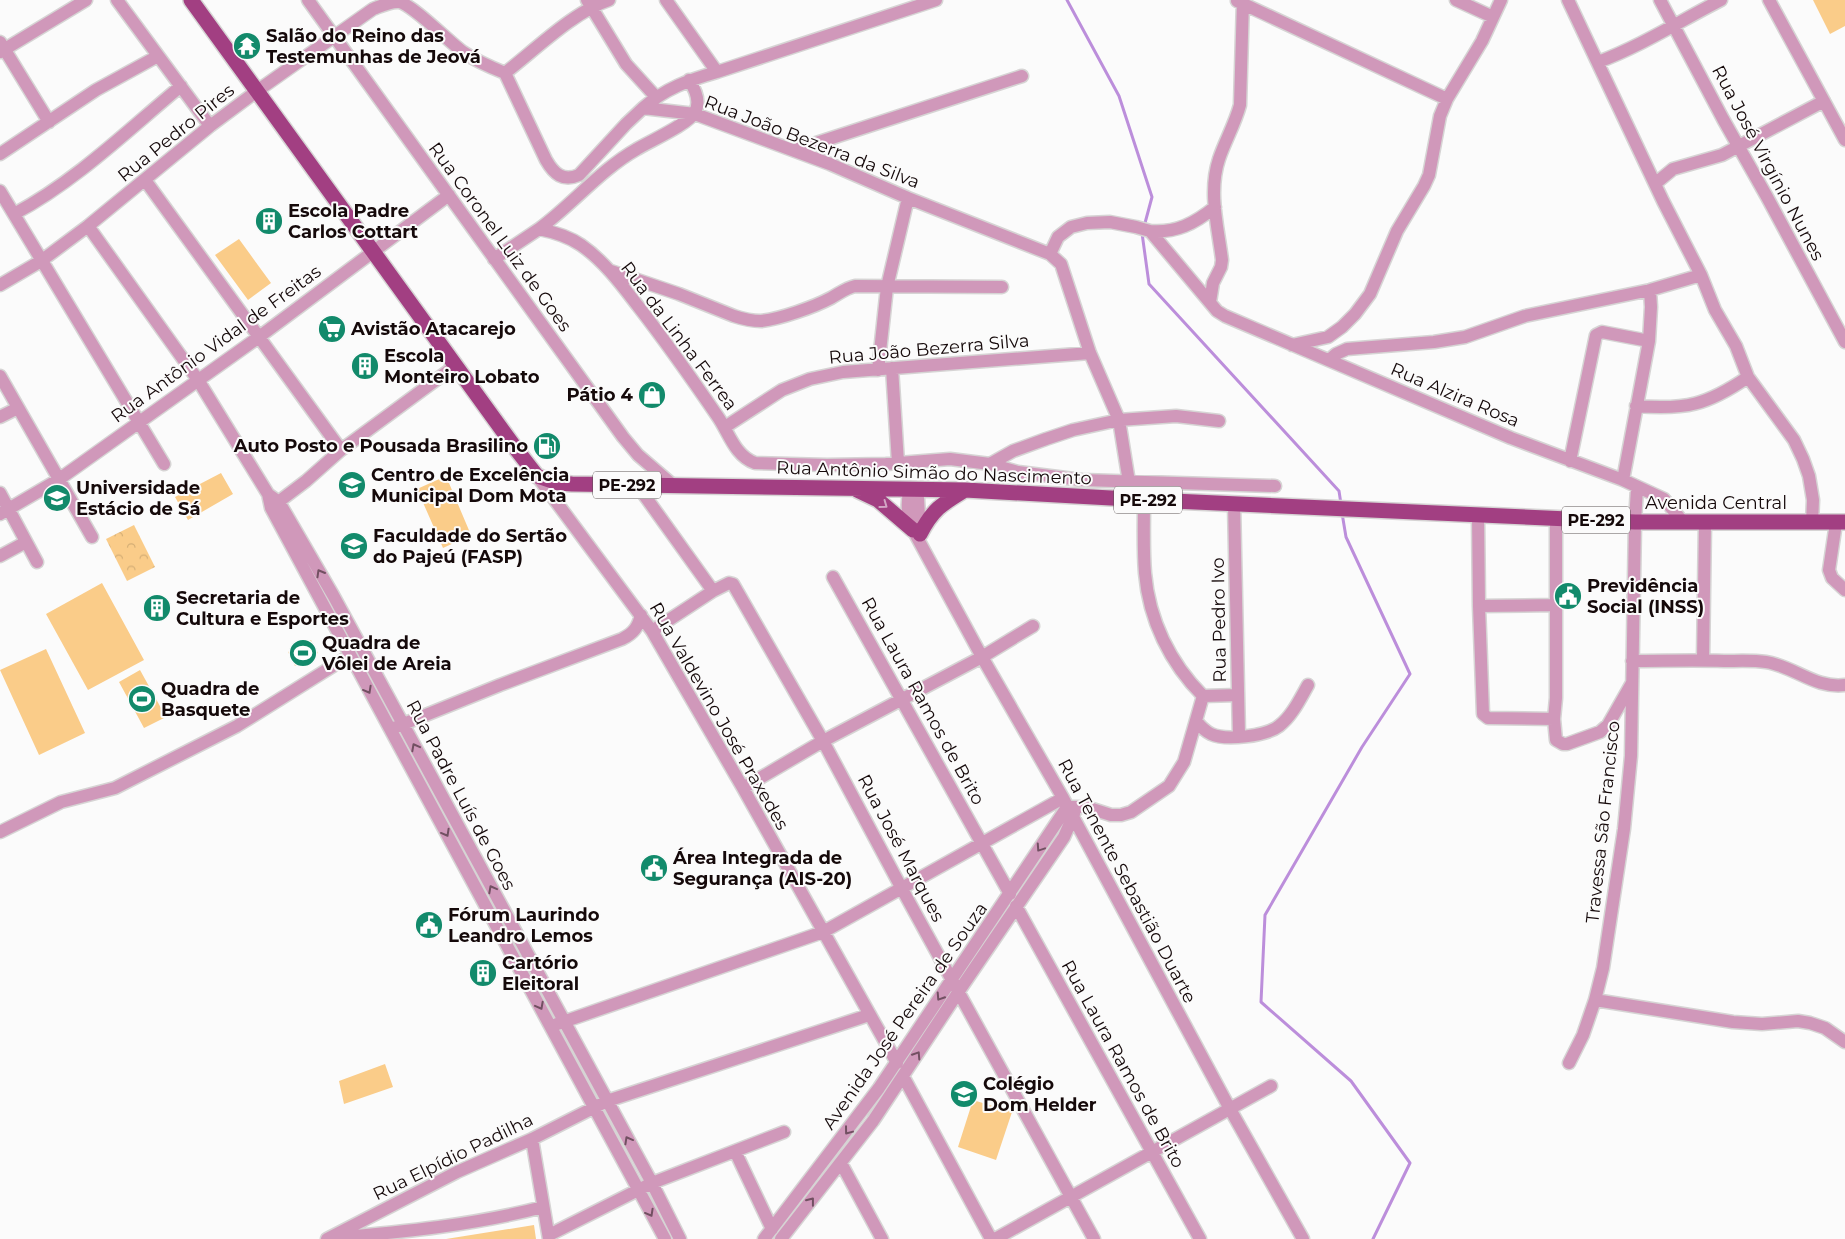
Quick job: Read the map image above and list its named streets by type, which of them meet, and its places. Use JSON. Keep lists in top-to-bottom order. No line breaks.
{"streets":{"main road":["Rua Antônio Simão do Nascimento","PE-292","Avenida Central"],"street":["Rua Pedro Pires","Rua João Bezerra da Silva","Rua José Virgínio Nunes","Rua Coronel Luiz de Goes","Rua da Linha Ferrea","Rua Antônio Vidal de Freitas","Rua João Bezerra Silva","Rua Alzira Rosa","Rua Pedro Ivo","Rua Laura Ramos de Brito","Rua Valdevino José Praxedes","Rua Padre Luís de Goes","Travessa São Francisco","Rua José Marques","Rua Tenente Sebastião Duarte","Avenida José Pereira de Souza","Rua Elpídio Padilha"]},"crossings":[["Rua Pedro Pires","Rua Coronel Luiz de Goes"],["Rua João Bezerra da Silva","Rua João Bezerra Silva"],["Rua Coronel Luiz de Goes","Rua Antônio Vidal de Freitas"],["Rua Coronel Luiz de Goes","Rua Antônio Simão do Nascimento"],["Rua da Linha Ferrea","Rua João Bezerra Silva"],["Rua Alzira Rosa","Avenida Central"],["Rua Alzira Rosa","Travessa São Francisco"],["Rua Antônio Simão do Nascimento","Avenida Central"],["Rua Antônio Simão do Nascimento","Rua Pedro Ivo"],["Rua Antônio Simão do Nascimento","Rua Valdevino José Praxedes"],["Rua Antônio Simão do Nascimento","Rua Tenente Sebastião Duarte"],["Avenida Central","Travessa São Francisco"],["Rua Laura Ramos de Brito","Avenida José Pereira de Souza"],["Rua Valdevino José Praxedes","Avenida José Pereira de Souza"],["Rua Valdevino José Praxedes","Rua Elpídio Padilha"],["Rua Padre Luís de Goes","Rua Elpídio Padilha"],["Rua José Marques","Avenida José Pereira de Souza"],["Rua Tenente Sebastião Duarte","Avenida José Pereira de Souza"]],"places":{"temple":["Salão do Reino das Testemunhas de Jeová"],"building":["Escola Padre Carlos Cottart","Escola Monteiro Lobato","Secretaria de Cultura e Esportes","Cartório Eleitoral"],"supermarket":["Avistão Atacarejo"],"shop":["Pátio 4"],"fuel station":["Auto Posto e Pousada Brasilino"],"school or university":["Centro de Excelência Municipal Dom Mota","Universidade Estácio de Sá","Faculdade do Sertão do Pajeú (FASP)","Colégio Dom Helder"],"public building":["Previdência Social (INSS)","Área Integrada de Segurança (AIS-20)","Fórum Laurindo Leandro Lemos"],"sports":["Quadra de Vôlei de Areia","Quadra de Basquete"]}}
